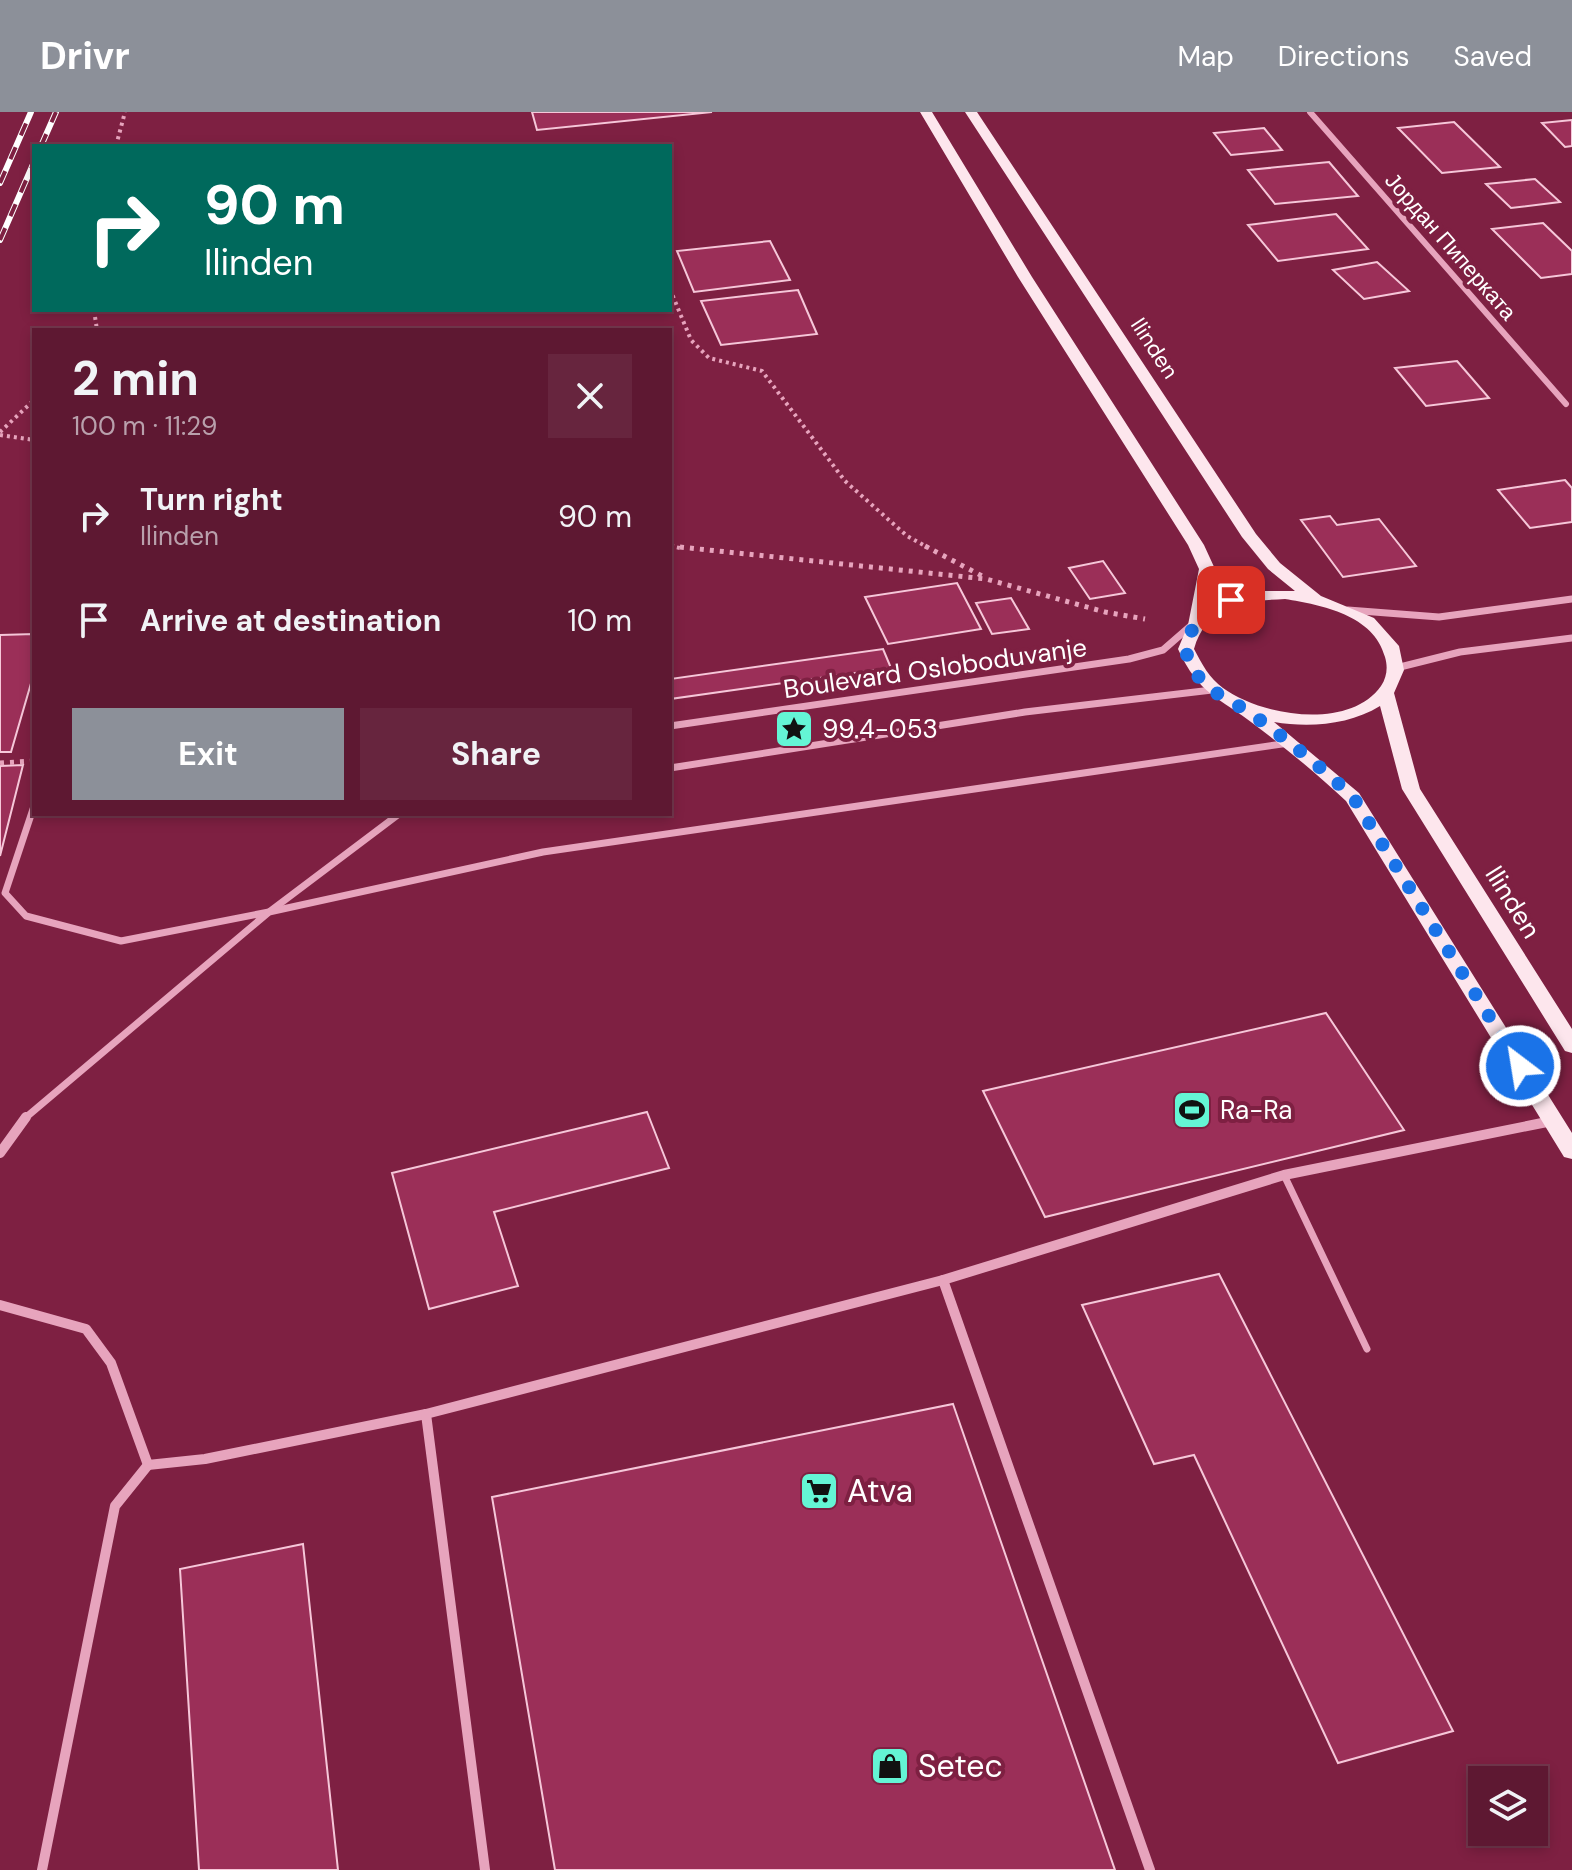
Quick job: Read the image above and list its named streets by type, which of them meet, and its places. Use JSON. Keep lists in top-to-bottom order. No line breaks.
{"streets":{"main road":["Ilinden"],"street":["Јордан Пиперката","Boulevard Osloboduvanje"]},"crossings":[["Ilinden","Boulevard Osloboduvanje"]],"places":{"place":["99.4-053"],"sports":["Ra-Ra"],"supermarket":["Atva"],"shop":["Setec"]},"page":{"header":"Drivr","nav":["Map","Directions","Saved"],"turn":["90 m","Ilinden"],"heading":["2 min","100 m · 11:29"],"list":[{"name":"Turn right","note":"Ilinden","value":"90 m"},{"name":"Arrive at destination","value":"10 m"}],"buttons":["Exit","Share"]}}
